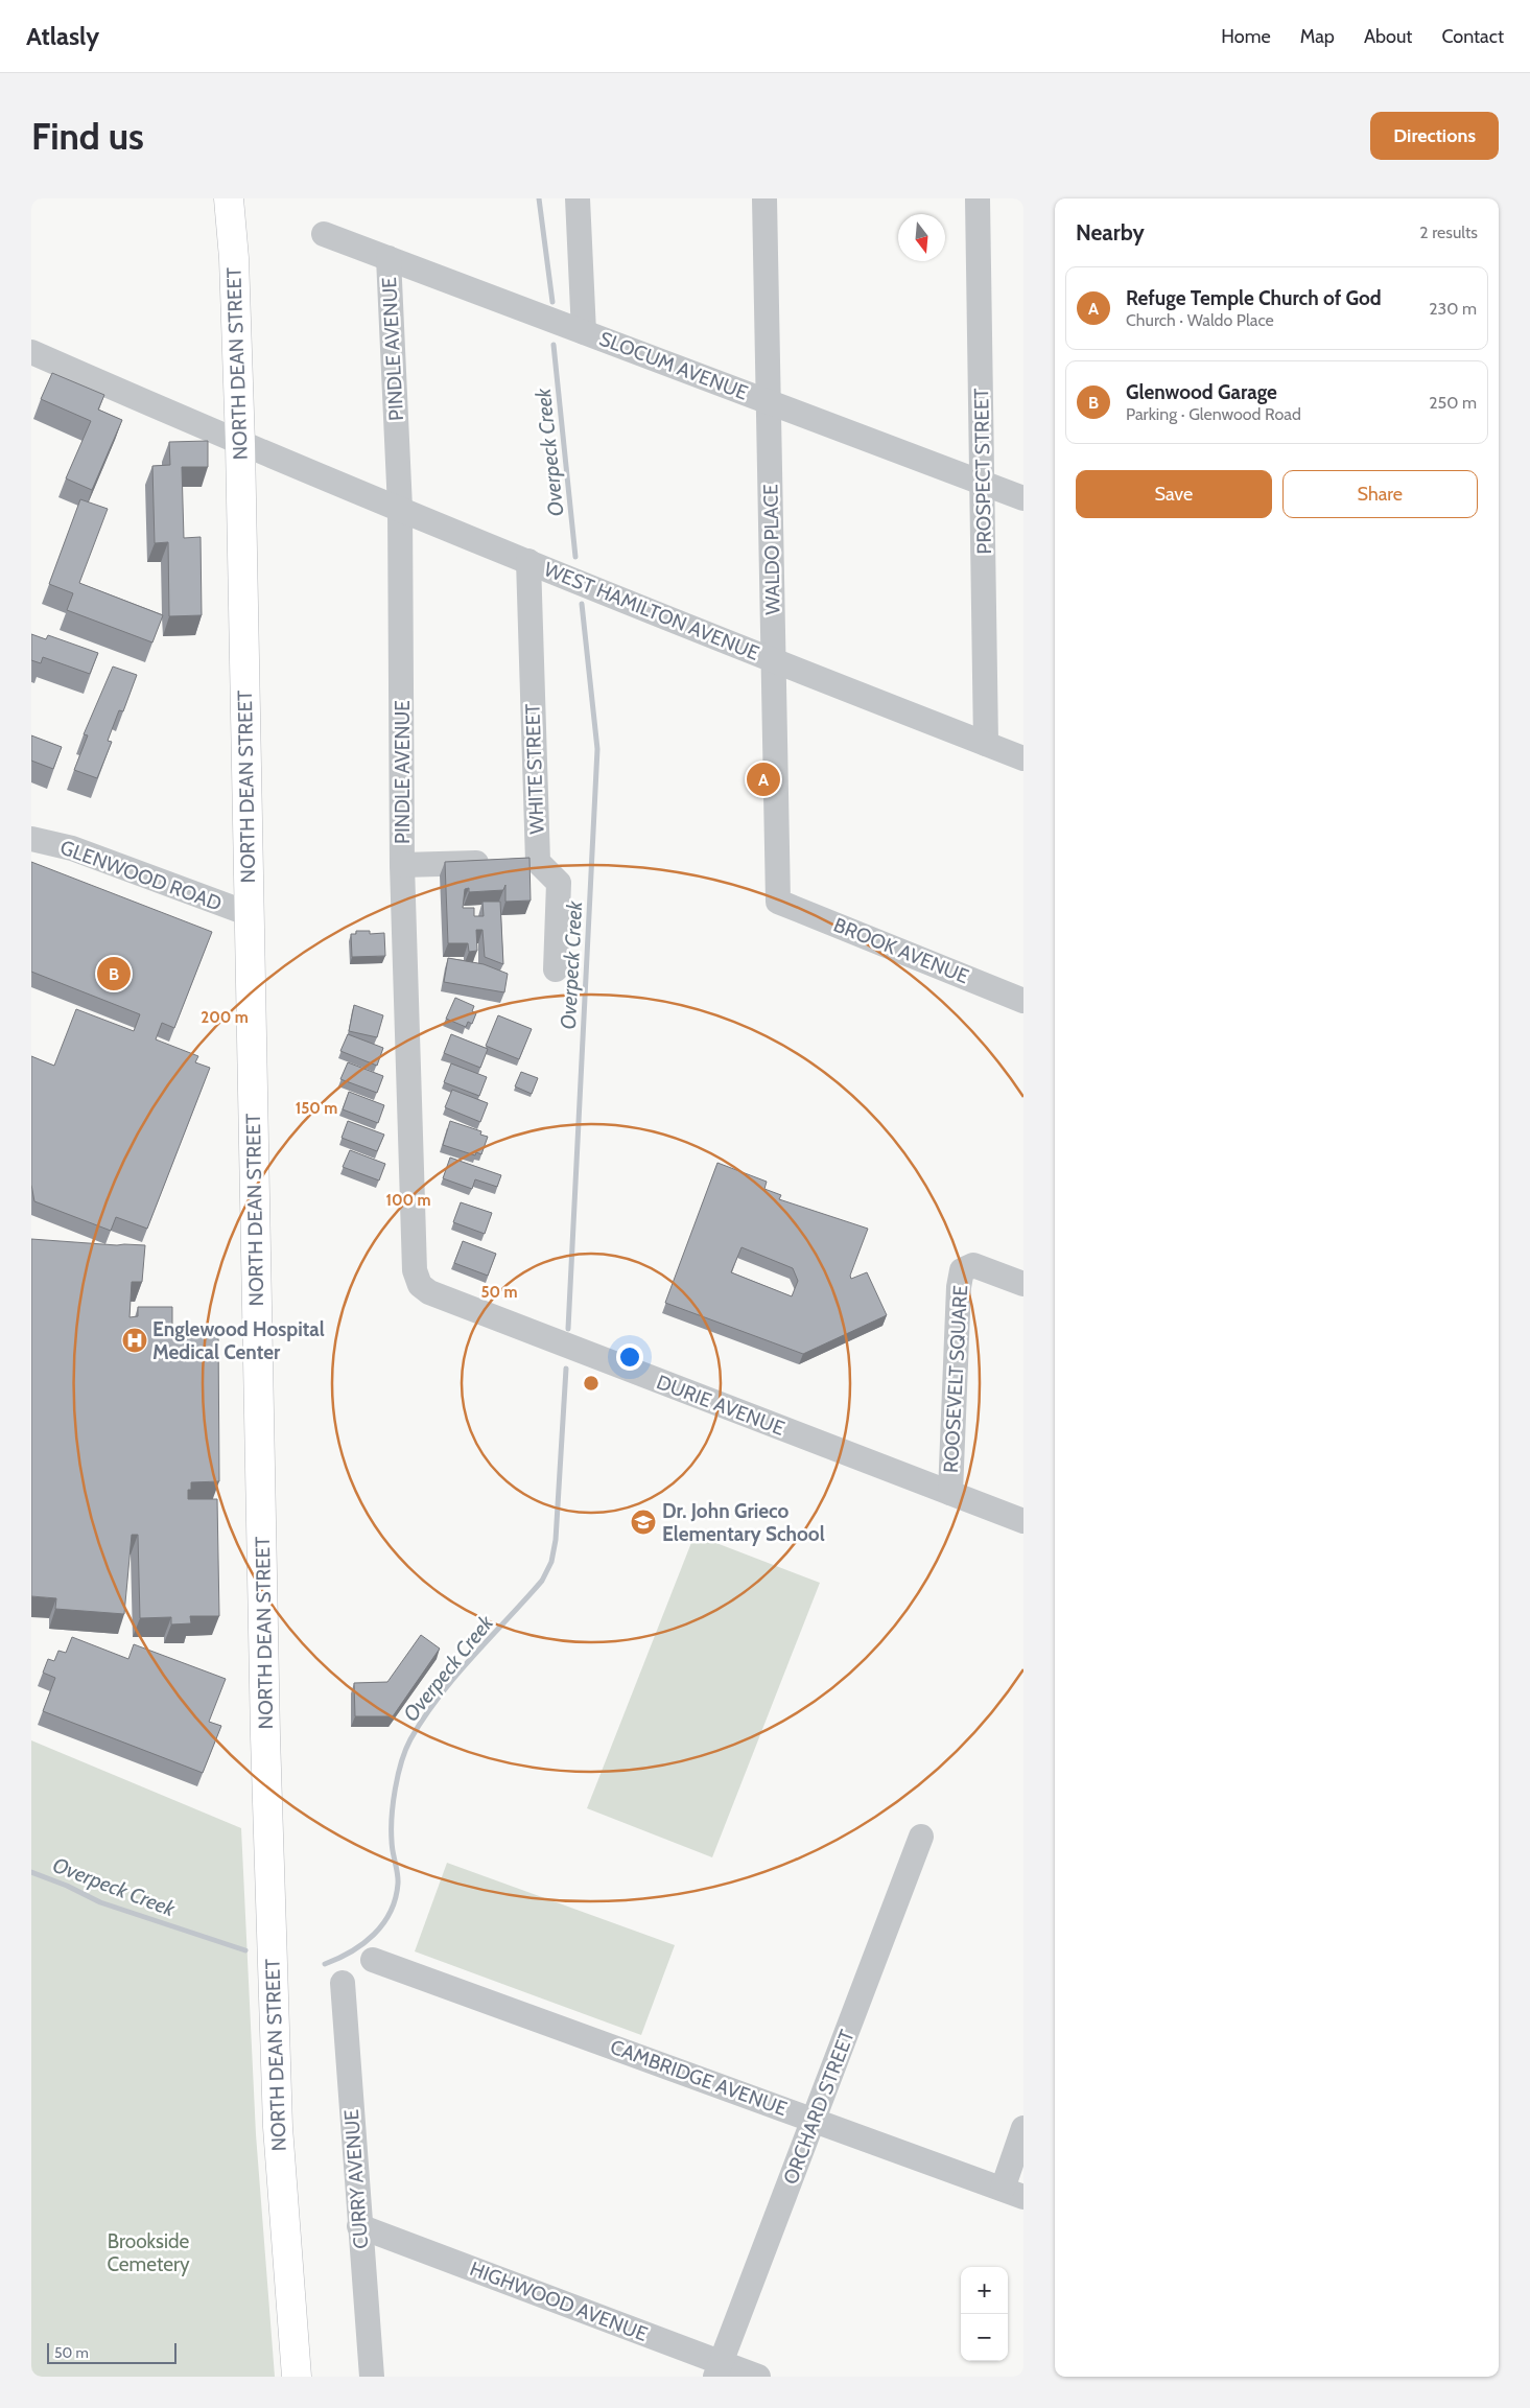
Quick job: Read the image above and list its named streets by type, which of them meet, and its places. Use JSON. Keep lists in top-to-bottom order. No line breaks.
{"streets":{"main road":["NORTH DEAN STREET"],"street":["PINDLE AVENUE","SLOCUM AVENUE","PROSPECT STREET","WALDO PLACE","WEST HAMILTON AVENUE","WHITE STREET","GLENWOOD ROAD","BROOK AVENUE","ROOSEVELT SQUARE","DURIE AVENUE","CAMBRIDGE AVENUE","ORCHARD STREET","CURRY AVENUE","HIGHWOOD AVENUE"]},"crossings":[["PINDLE AVENUE","SLOCUM AVENUE"],["PINDLE AVENUE","WEST HAMILTON AVENUE"],["PINDLE AVENUE","DURIE AVENUE"],["NORTH DEAN STREET","WEST HAMILTON AVENUE"],["NORTH DEAN STREET","GLENWOOD ROAD"],["SLOCUM AVENUE","PROSPECT STREET"],["SLOCUM AVENUE","WALDO PLACE"],["PROSPECT STREET","WEST HAMILTON AVENUE"],["WALDO PLACE","WEST HAMILTON AVENUE"],["WALDO PLACE","BROOK AVENUE"],["WEST HAMILTON AVENUE","WHITE STREET"],["ROOSEVELT SQUARE","DURIE AVENUE"],["CAMBRIDGE AVENUE","ORCHARD STREET"],["ORCHARD STREET","HIGHWOOD AVENUE"],["CURRY AVENUE","HIGHWOOD AVENUE"]],"water":["Overpeck Creek"],"parks":["Brookside Cemetery"],"places":{"hospital":["Englewood Hospital Medical Center"],"school or university":["Dr. John Grieco Elementary School"]},"scale_bar":"50 m","north":"bottom","page":{"header":"Atlasly","nav":["Home","Map","About","Contact"],"buttons":["Directions",["Save","Share"]],"title":"Find us","heading":["Nearby","2 results"],"list":[{"mark":"A","name":"Refuge Temple Church of God","note":"Church · Waldo Place","value":"230 m"},{"mark":"B","name":"Glenwood Garage","note":"Parking · Glenwood Road","value":"250 m"}],"pins":["A","B"],"map_buttons":["+","−"],"scale":"50 m"},"rings":["200 m","150 m","100 m","50 m"]}
